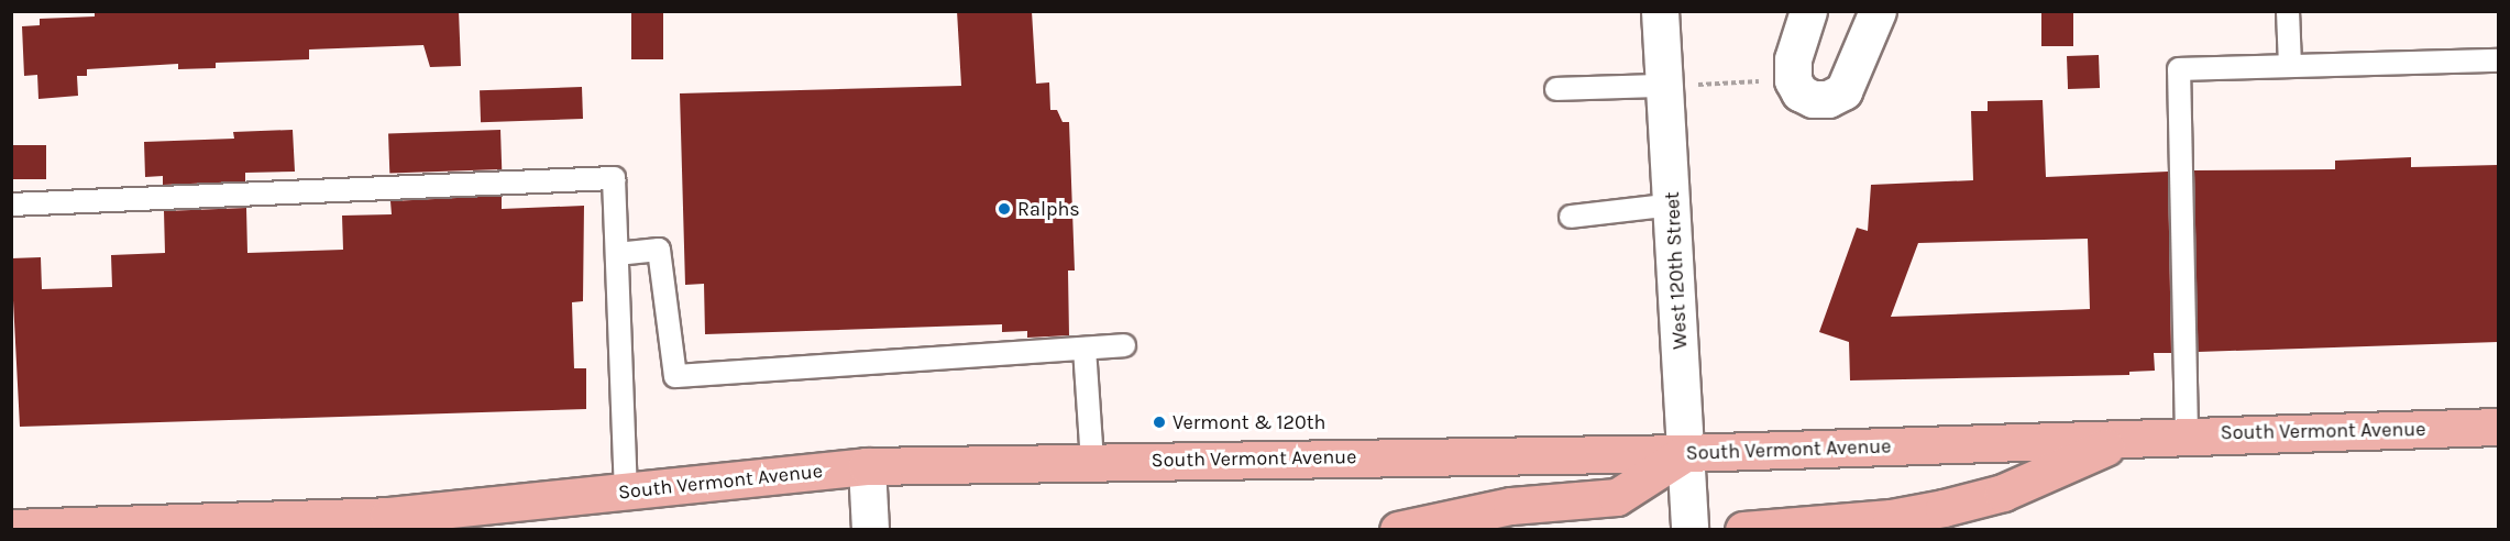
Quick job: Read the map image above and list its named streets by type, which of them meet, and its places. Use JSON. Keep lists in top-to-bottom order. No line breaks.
{"streets":{"main road":["South Vermont Avenue"],"street":["West 120th Street"]},"crossings":[["West 120th Street","South Vermont Avenue"]],"places":["Ralphs","Vermont & 120th"]}
